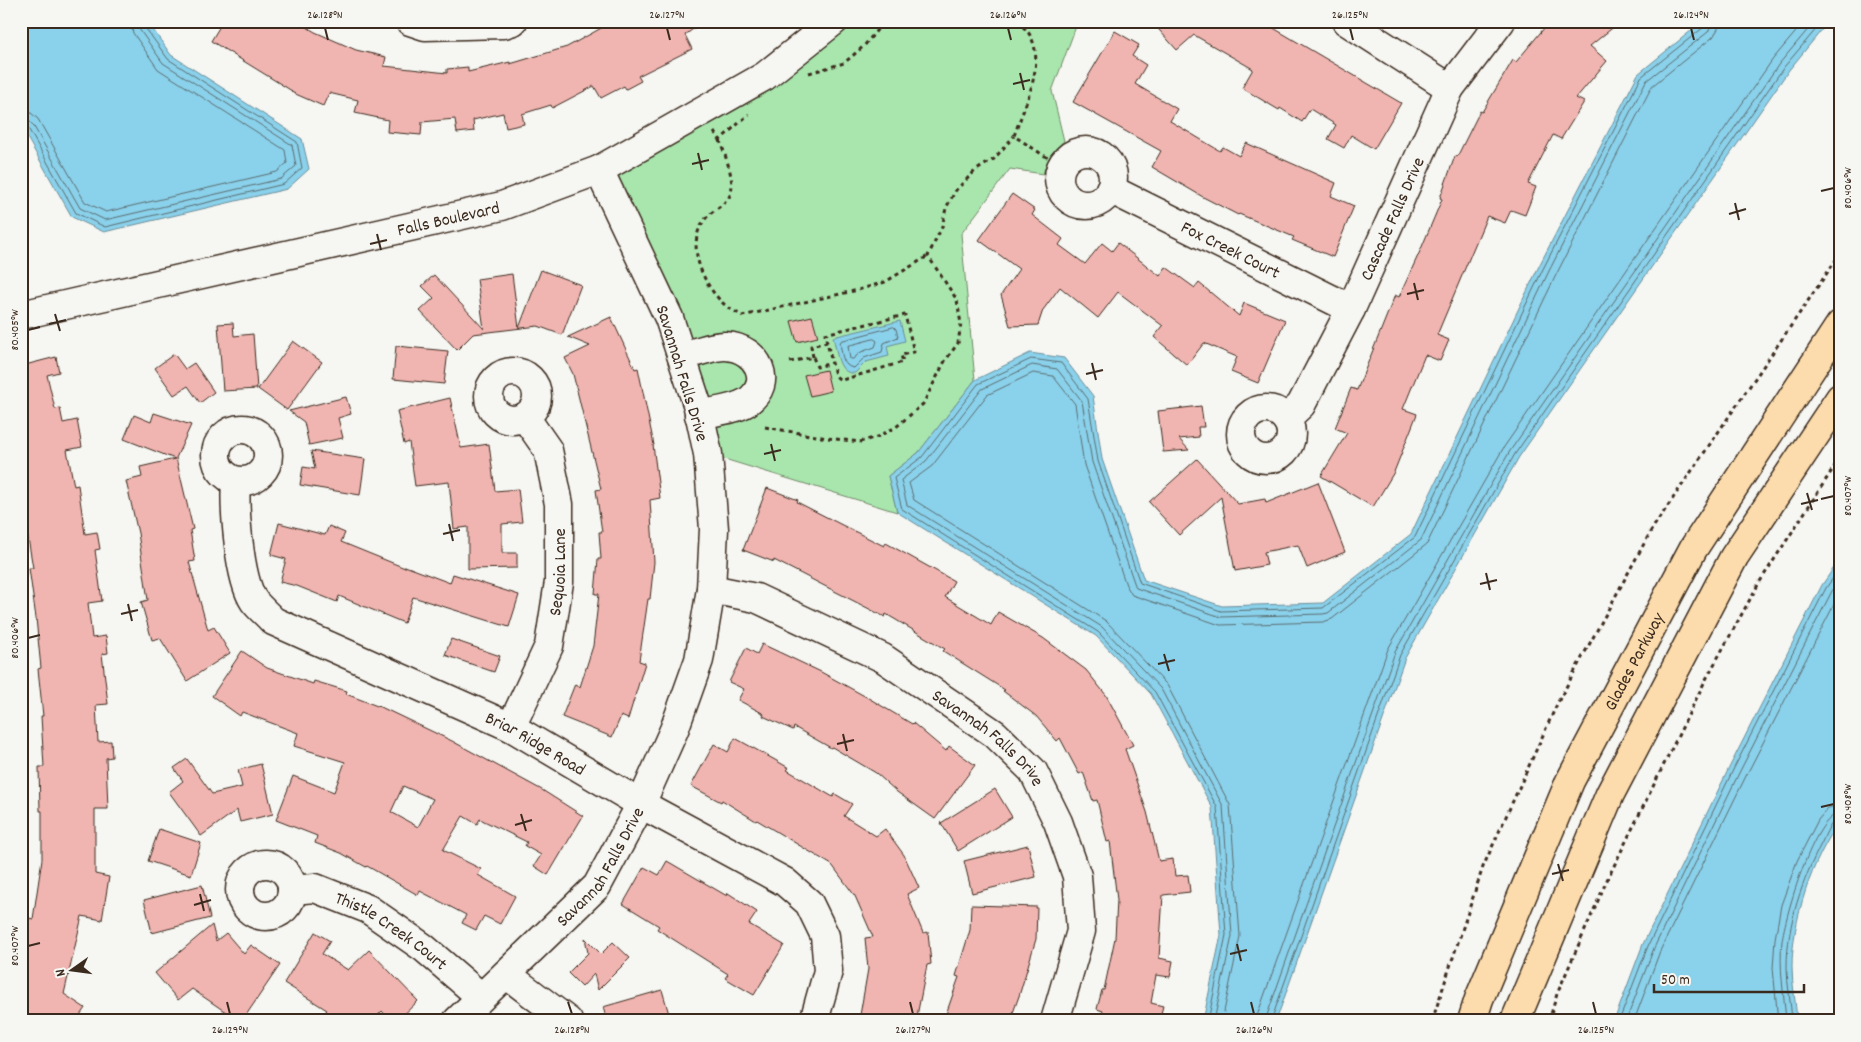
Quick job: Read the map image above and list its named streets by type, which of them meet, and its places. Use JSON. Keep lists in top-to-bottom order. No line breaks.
{"streets":{"main road":["Glades Parkway"],"street":["Falls Boulevard","Cascade Falls Drive","Fox Creek Court","Savannah Falls Drive","Sequoia Lane","Briar Ridge Road","Thistle Creek Court"]},"crossings":[["Falls Boulevard","Savannah Falls Drive"],["Cascade Falls Drive","Fox Creek Court"],["Savannah Falls Drive","Briar Ridge Road"],["Savannah Falls Drive","Thistle Creek Court"],["Sequoia Lane","Briar Ridge Road"]],"scale_bar":"50 m","north":"left","coordinates":["26.128°N","26.127°N","26.126°N","26.125°N","26.124°N","80.406°W","80.405°W","80.407°W","80.408°W","26.129°N"]}
